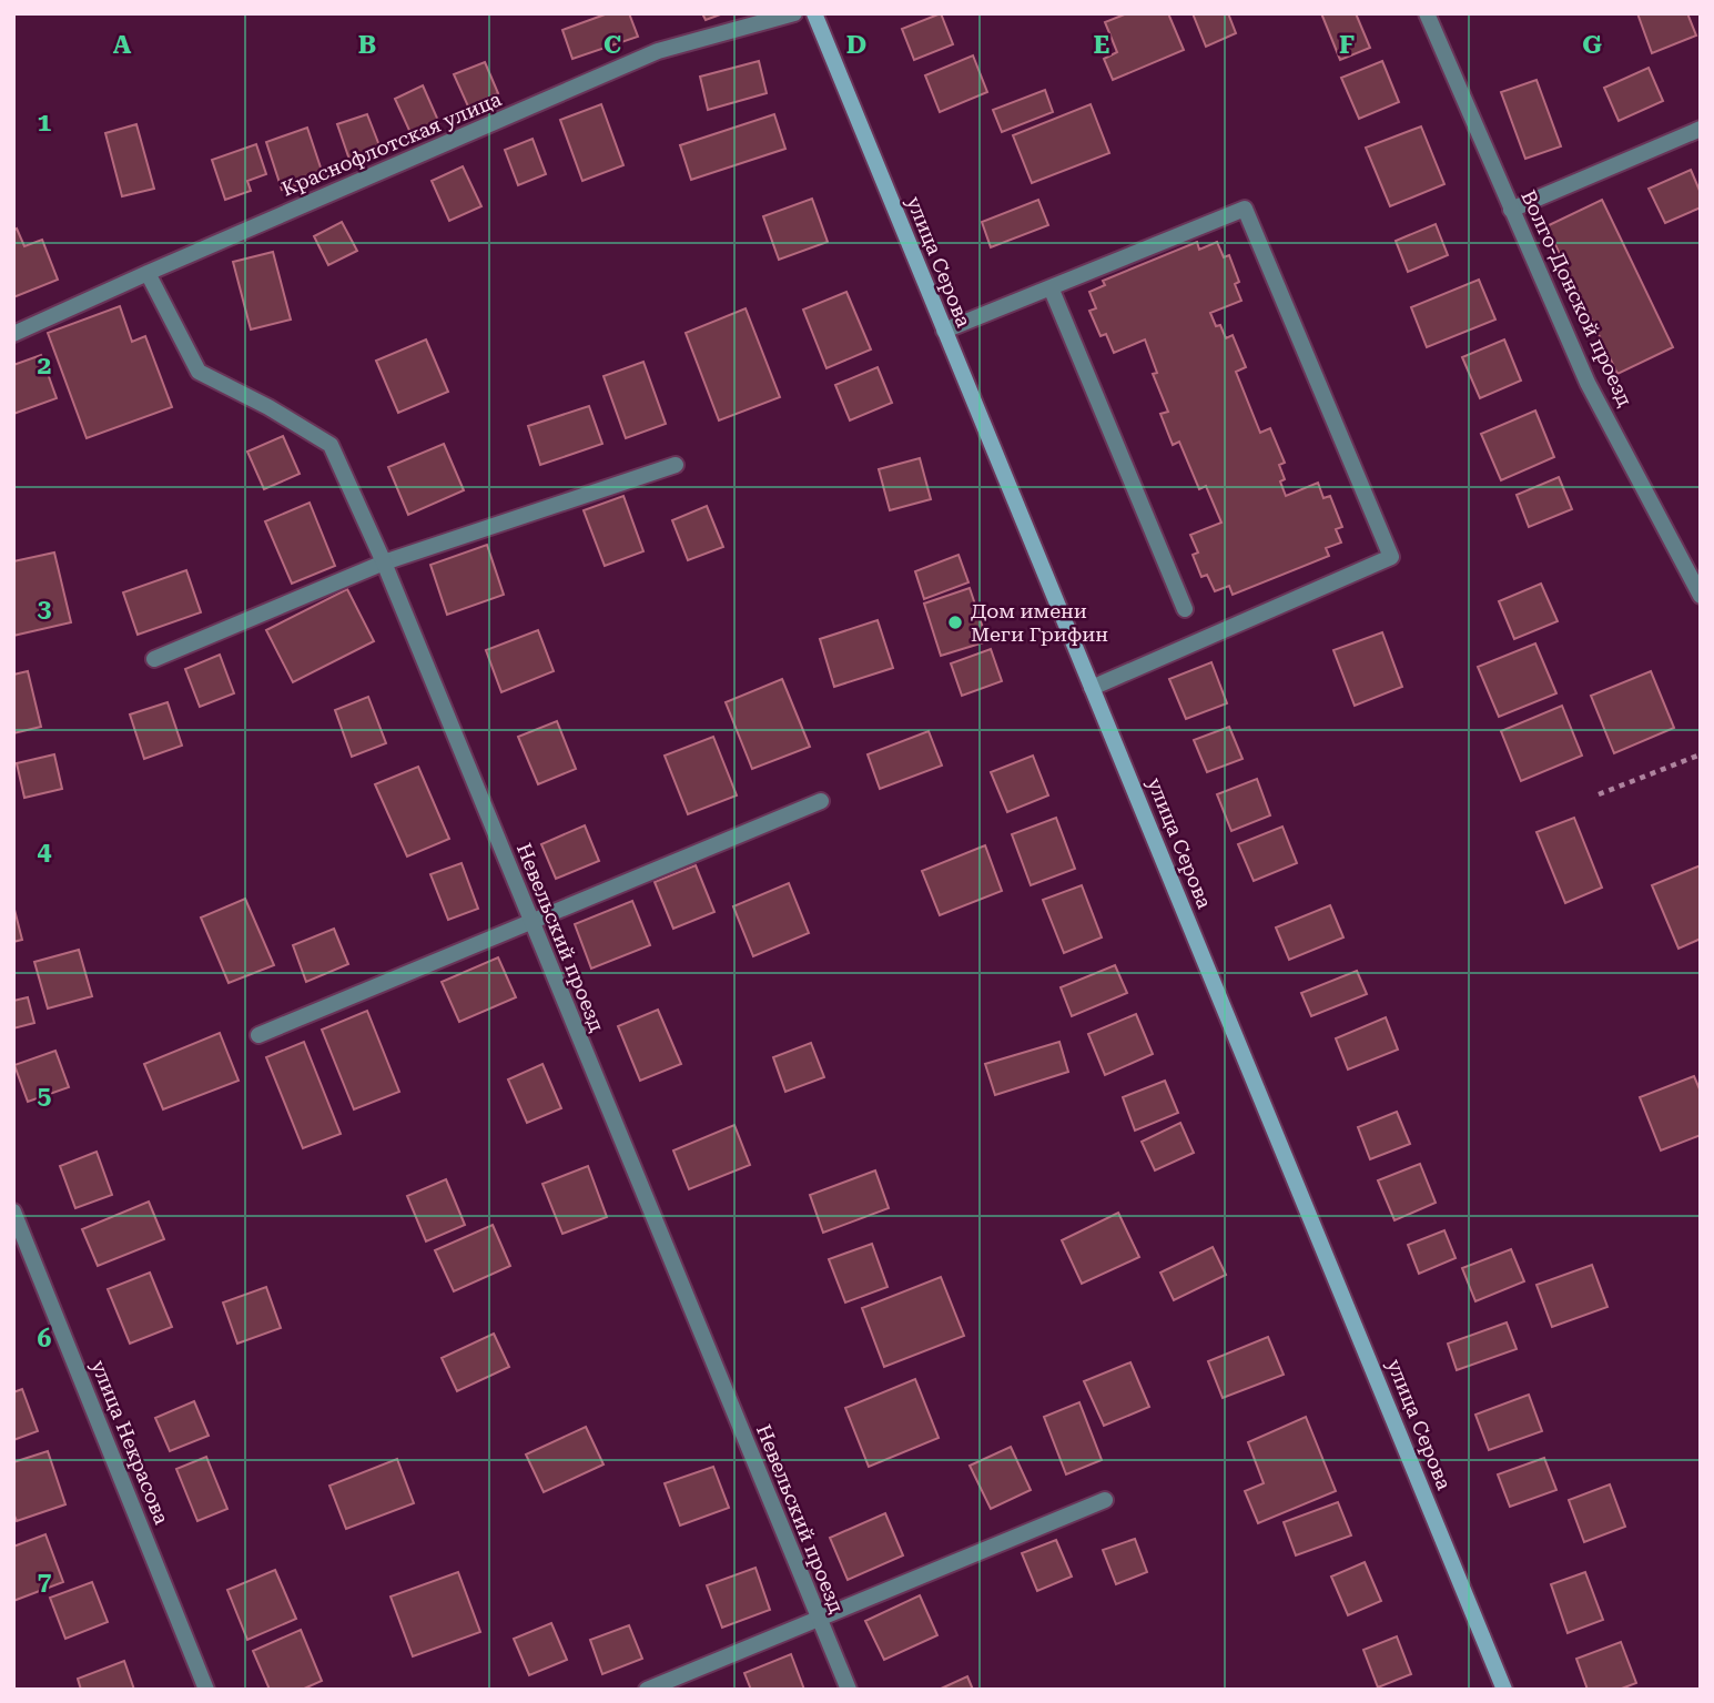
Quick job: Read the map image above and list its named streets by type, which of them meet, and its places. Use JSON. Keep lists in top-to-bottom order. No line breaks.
{"streets":{"main road":["улица Серова"],"street":["Краснофлотская улица","Волго-Донской проезд","Невельский проезд","улица Некрасова"]},"crossings":[["Краснофлотская улица","Невельский проезд"]],"places":["Дом имени Меги Грифин"],"grid":{"columns":["A","B","C","D","E","F","G"],"rows":["1","2","3","4","5","6","7"]}}
